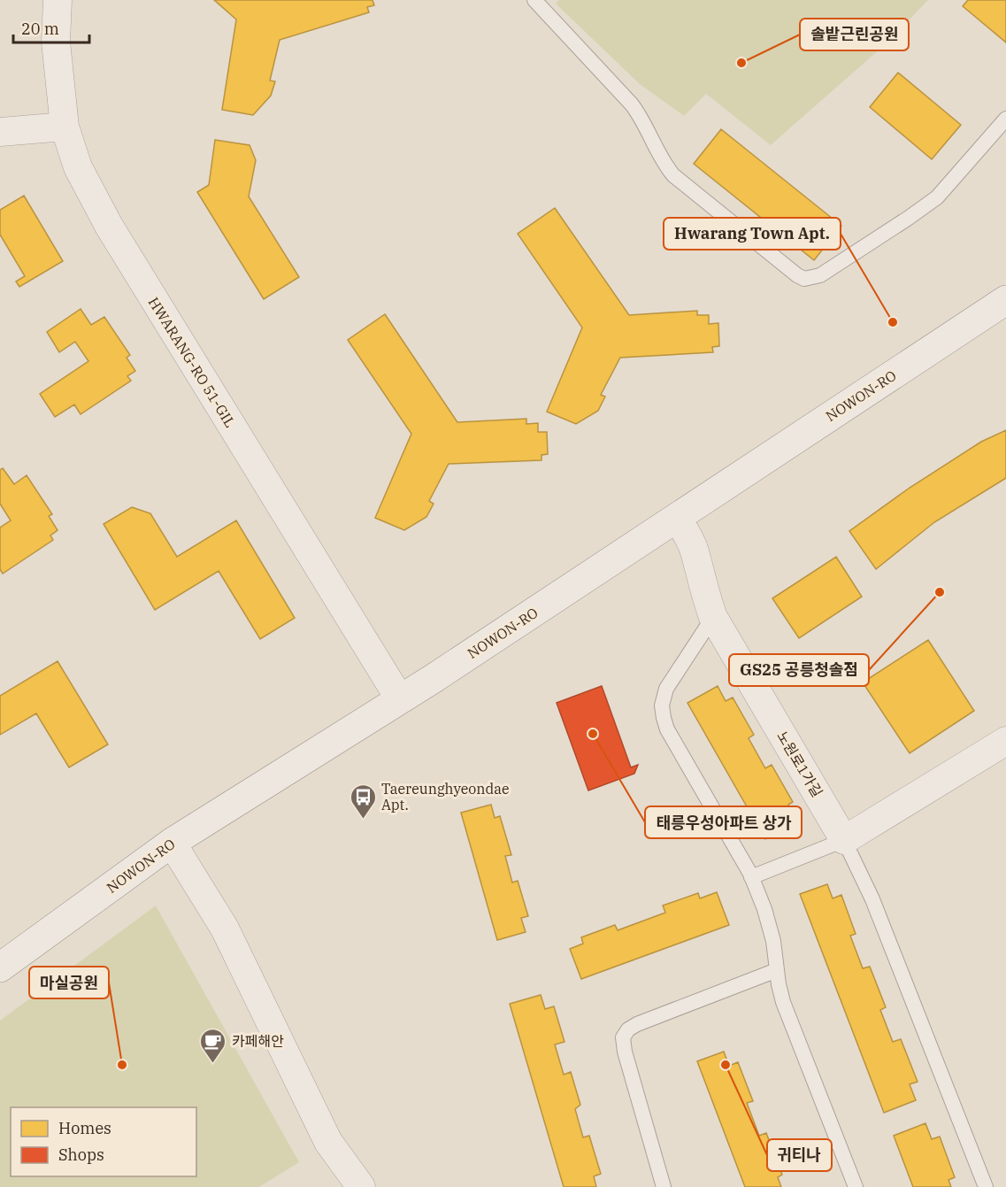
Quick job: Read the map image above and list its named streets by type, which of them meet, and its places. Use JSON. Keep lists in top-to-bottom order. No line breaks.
{"streets":{"main road":["NOWON-RO"],"street":["HWARANG-RO 51-GIL","노원로1가길"]},"crossings":[["HWARANG-RO 51-GIL","NOWON-RO"],["NOWON-RO","노원로1가길"]],"places":{"other":["솔밭근린공원","Hwarang Town Apt.","GS25 공릉청솔점","태릉우성아파트 상가","마실공원","귀티나"],"bus stop":["Taereunghyeondae Apt."],"cafe":["카페해안"]},"legend":["Homes","Shops"],"scale_bar":"20 m"}
